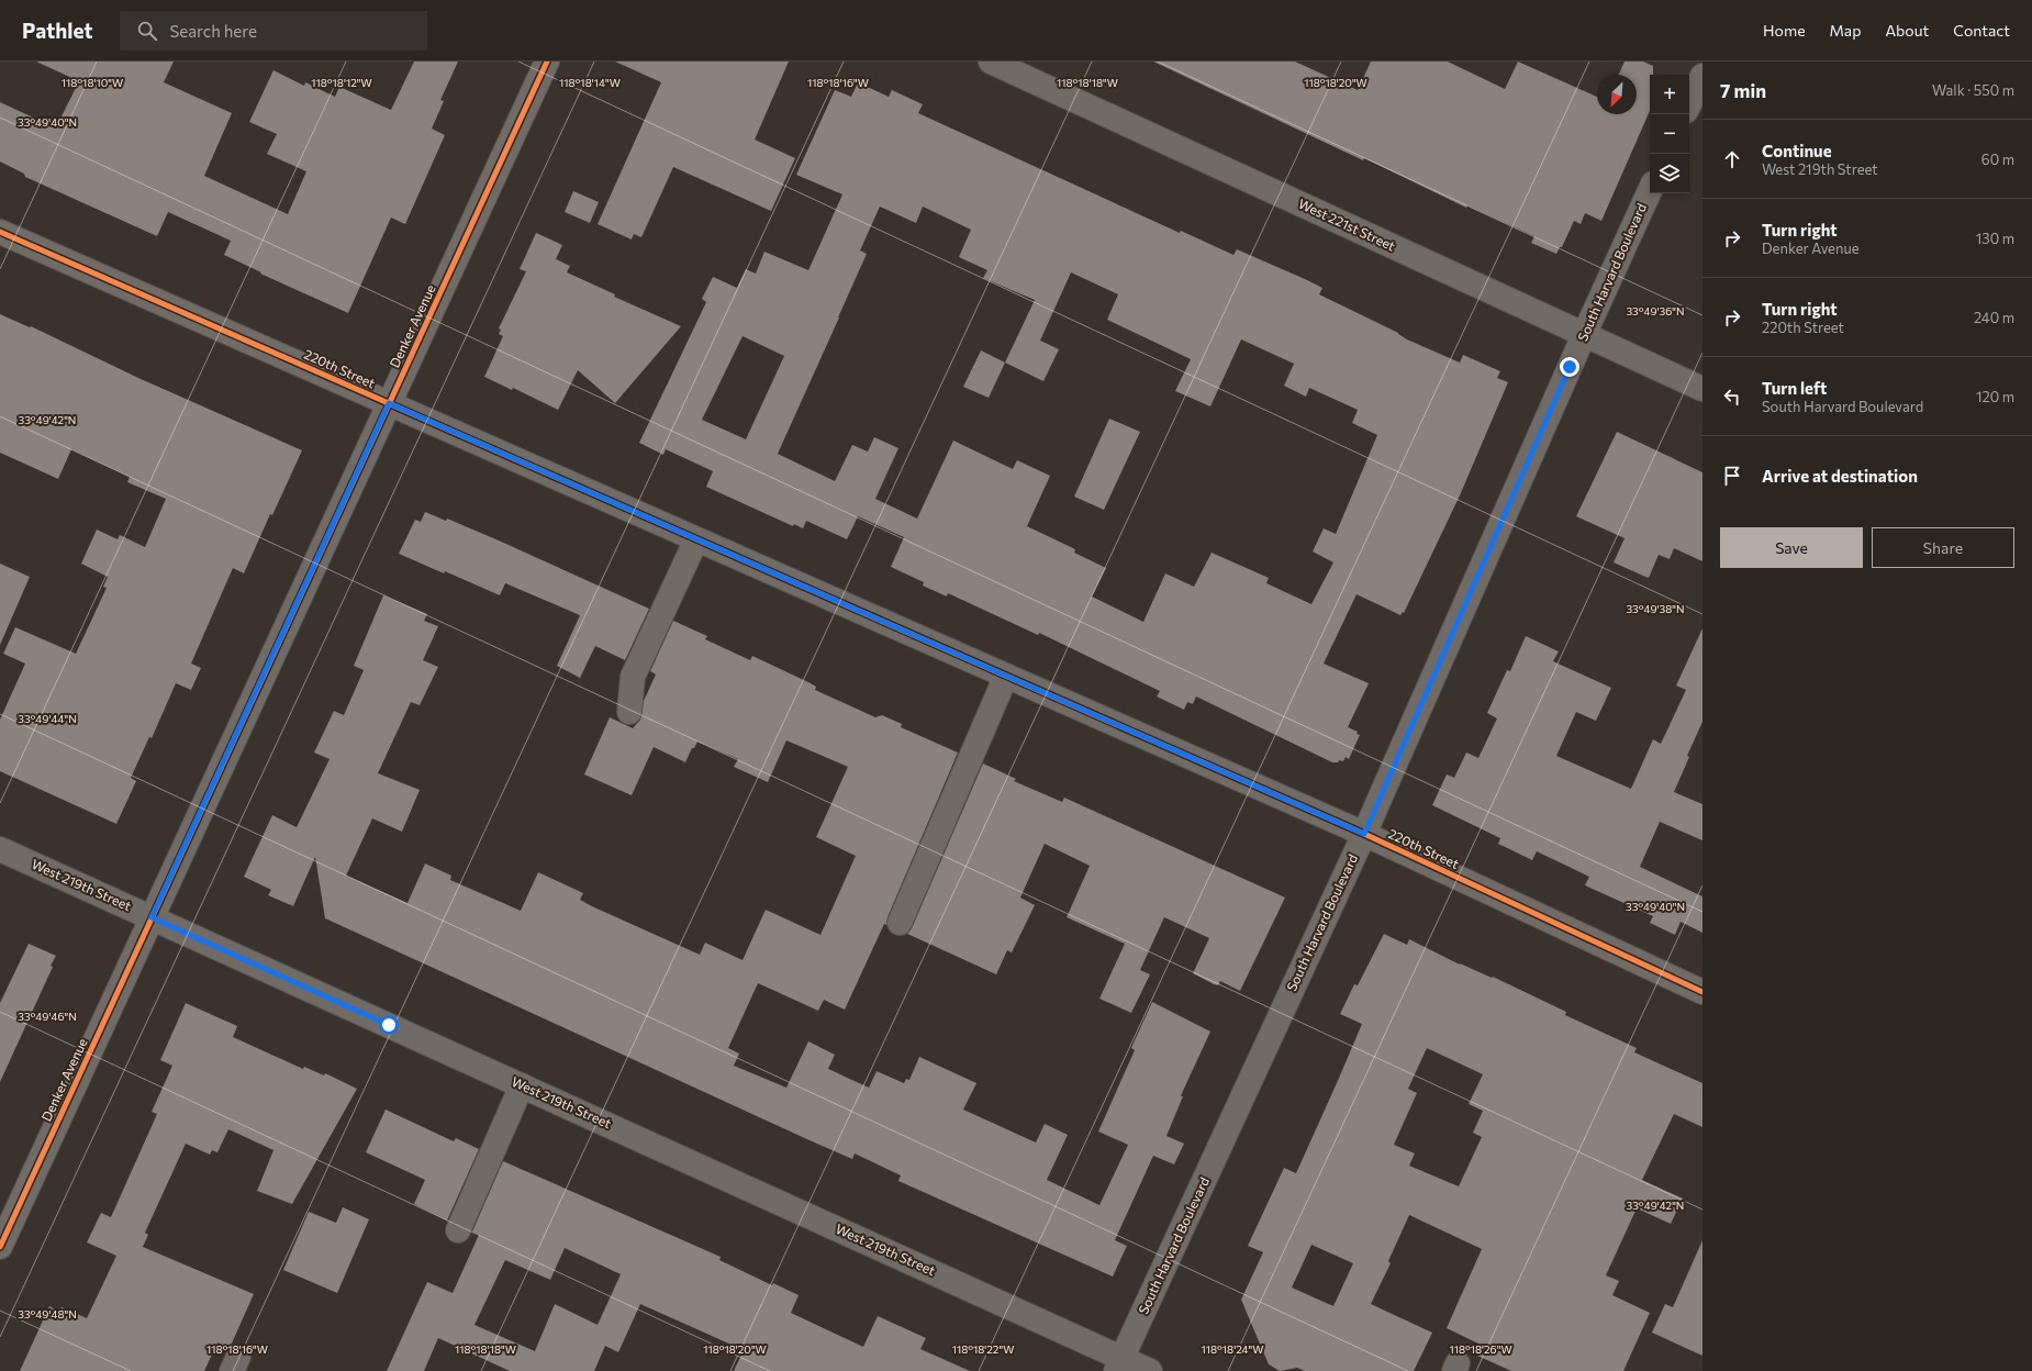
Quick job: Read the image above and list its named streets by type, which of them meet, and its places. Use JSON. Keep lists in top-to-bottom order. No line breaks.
{"streets":{"street":["West 221st Street","South Harvard Boulevard","Denker Avenue","220th Street","West 219th Street"]},"crossings":[["West 221st Street","South Harvard Boulevard"],["South Harvard Boulevard","220th Street"],["South Harvard Boulevard","West 219th Street"],["Denker Avenue","220th Street"],["Denker Avenue","West 219th Street"]],"north":"bottom left","page":{"header":"Pathlet","search":"Search here","nav":["Home","Map","About","Contact"],"heading":["7 min","Walk · 550 m"],"map_buttons":["+","−"],"list":[["Continue","West 219th Street","60 m"],["Turn right","Denker Avenue","130 m"],["Turn right","220th Street","240 m"],["Turn left","South Harvard Boulevard","120 m"],"Arrive at destination"],"buttons":["Save","Share"]},"coordinates":["118°18'10\"W","118°18'12\"W","118°18'14\"W","118°18'16\"W","118°18'18\"W","118°18'20\"W","33°49'40\"N","33°49'36\"N","33°49'42\"N","33°49'38\"N","33°49'44\"N","33°49'46\"N","33°49'48\"N","118°18'22\"W","118°18'24\"W","118°18'26\"W"]}
